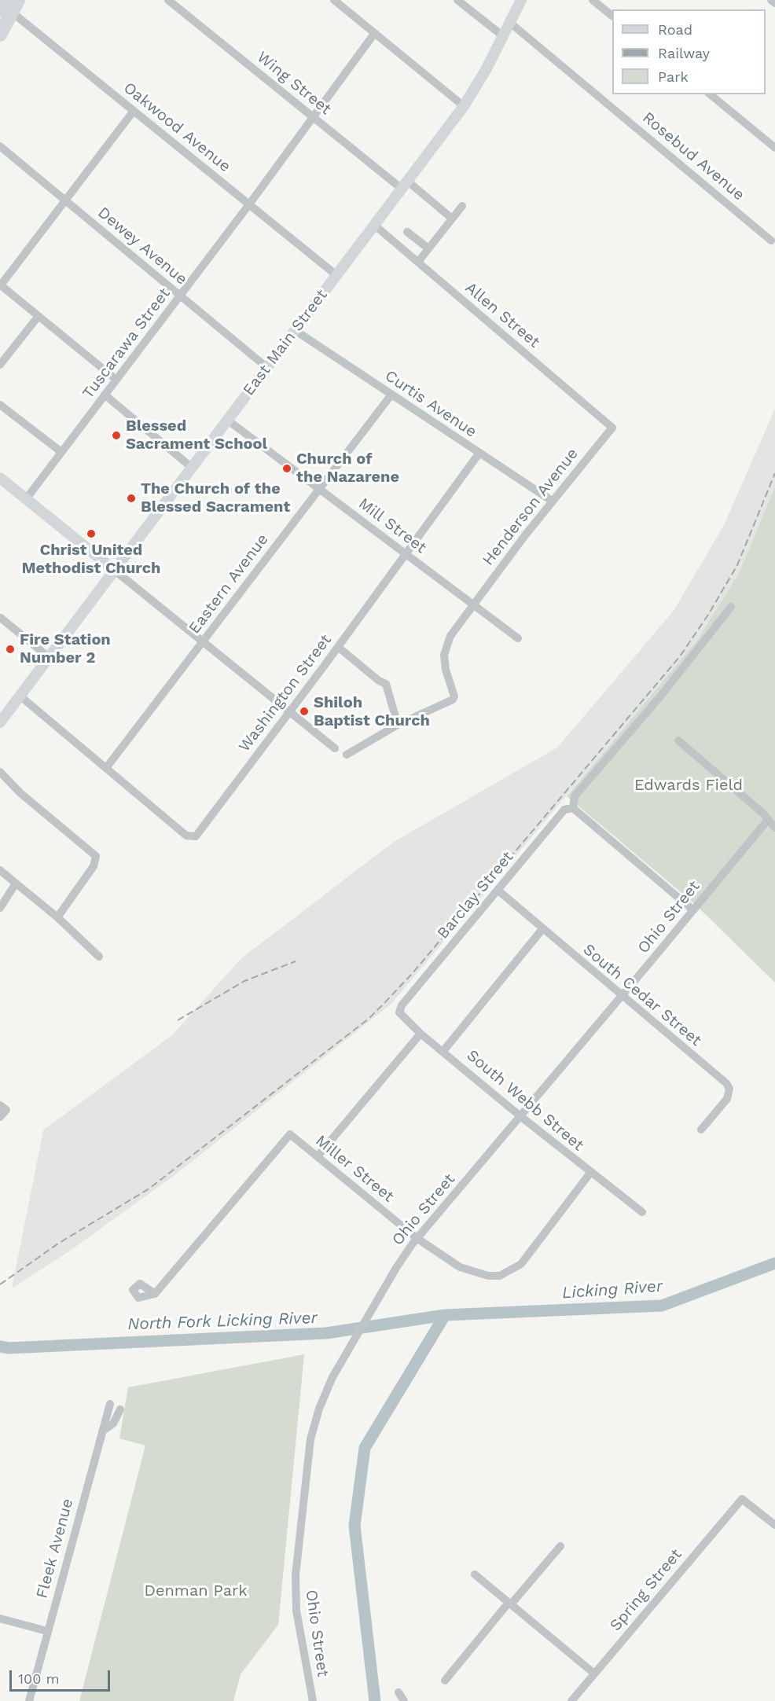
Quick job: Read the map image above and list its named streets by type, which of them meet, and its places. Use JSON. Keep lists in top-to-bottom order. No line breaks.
{"streets":{"main road":["East Main Street"],"street":["Wing Street","Oakwood Avenue","Rosebud Avenue","Dewey Avenue","Allen Street","Tuscarawa Street","Curtis Avenue","Henderson Avenue","Mill Street","Eastern Avenue","Washington Street","Barclay Street","Ohio Street","South Cedar Street","South Webb Street","Miller Street","Fleek Avenue","Spring Street"]},"crossings":[["Wing Street","East Main Street"],["Wing Street","Tuscarawa Street"],["Oakwood Avenue","East Main Street"],["Oakwood Avenue","Tuscarawa Street"],["Rosebud Avenue","East Main Street"],["Dewey Avenue","East Main Street"],["Dewey Avenue","Tuscarawa Street"],["Allen Street","East Main Street"],["Allen Street","Henderson Avenue"],["East Main Street","Curtis Avenue"],["East Main Street","Mill Street"],["Curtis Avenue","Henderson Avenue"],["Curtis Avenue","Eastern Avenue"],["Curtis Avenue","Washington Street"],["Henderson Avenue","Mill Street"],["Mill Street","Eastern Avenue"],["Mill Street","Washington Street"],["Eastern Avenue","Washington Street"],["Barclay Street","South Cedar Street"],["Barclay Street","South Webb Street"],["Ohio Street","South Cedar Street"],["Ohio Street","South Webb Street"],["Ohio Street","Miller Street"],["South Webb Street","Miller Street"]],"water":["Licking River","North Fork Licking River"],"parks":["Edwards Field","Denman Park"],"places":["Blessed Sacrament School","Church of the Nazarene","The Church of the Blessed Sacrament","Christ United Methodist Church","Fire Station Number 2","Shiloh Baptist Church"],"legend":["Road","Railway","Park"],"scale_bar":"100 m"}
